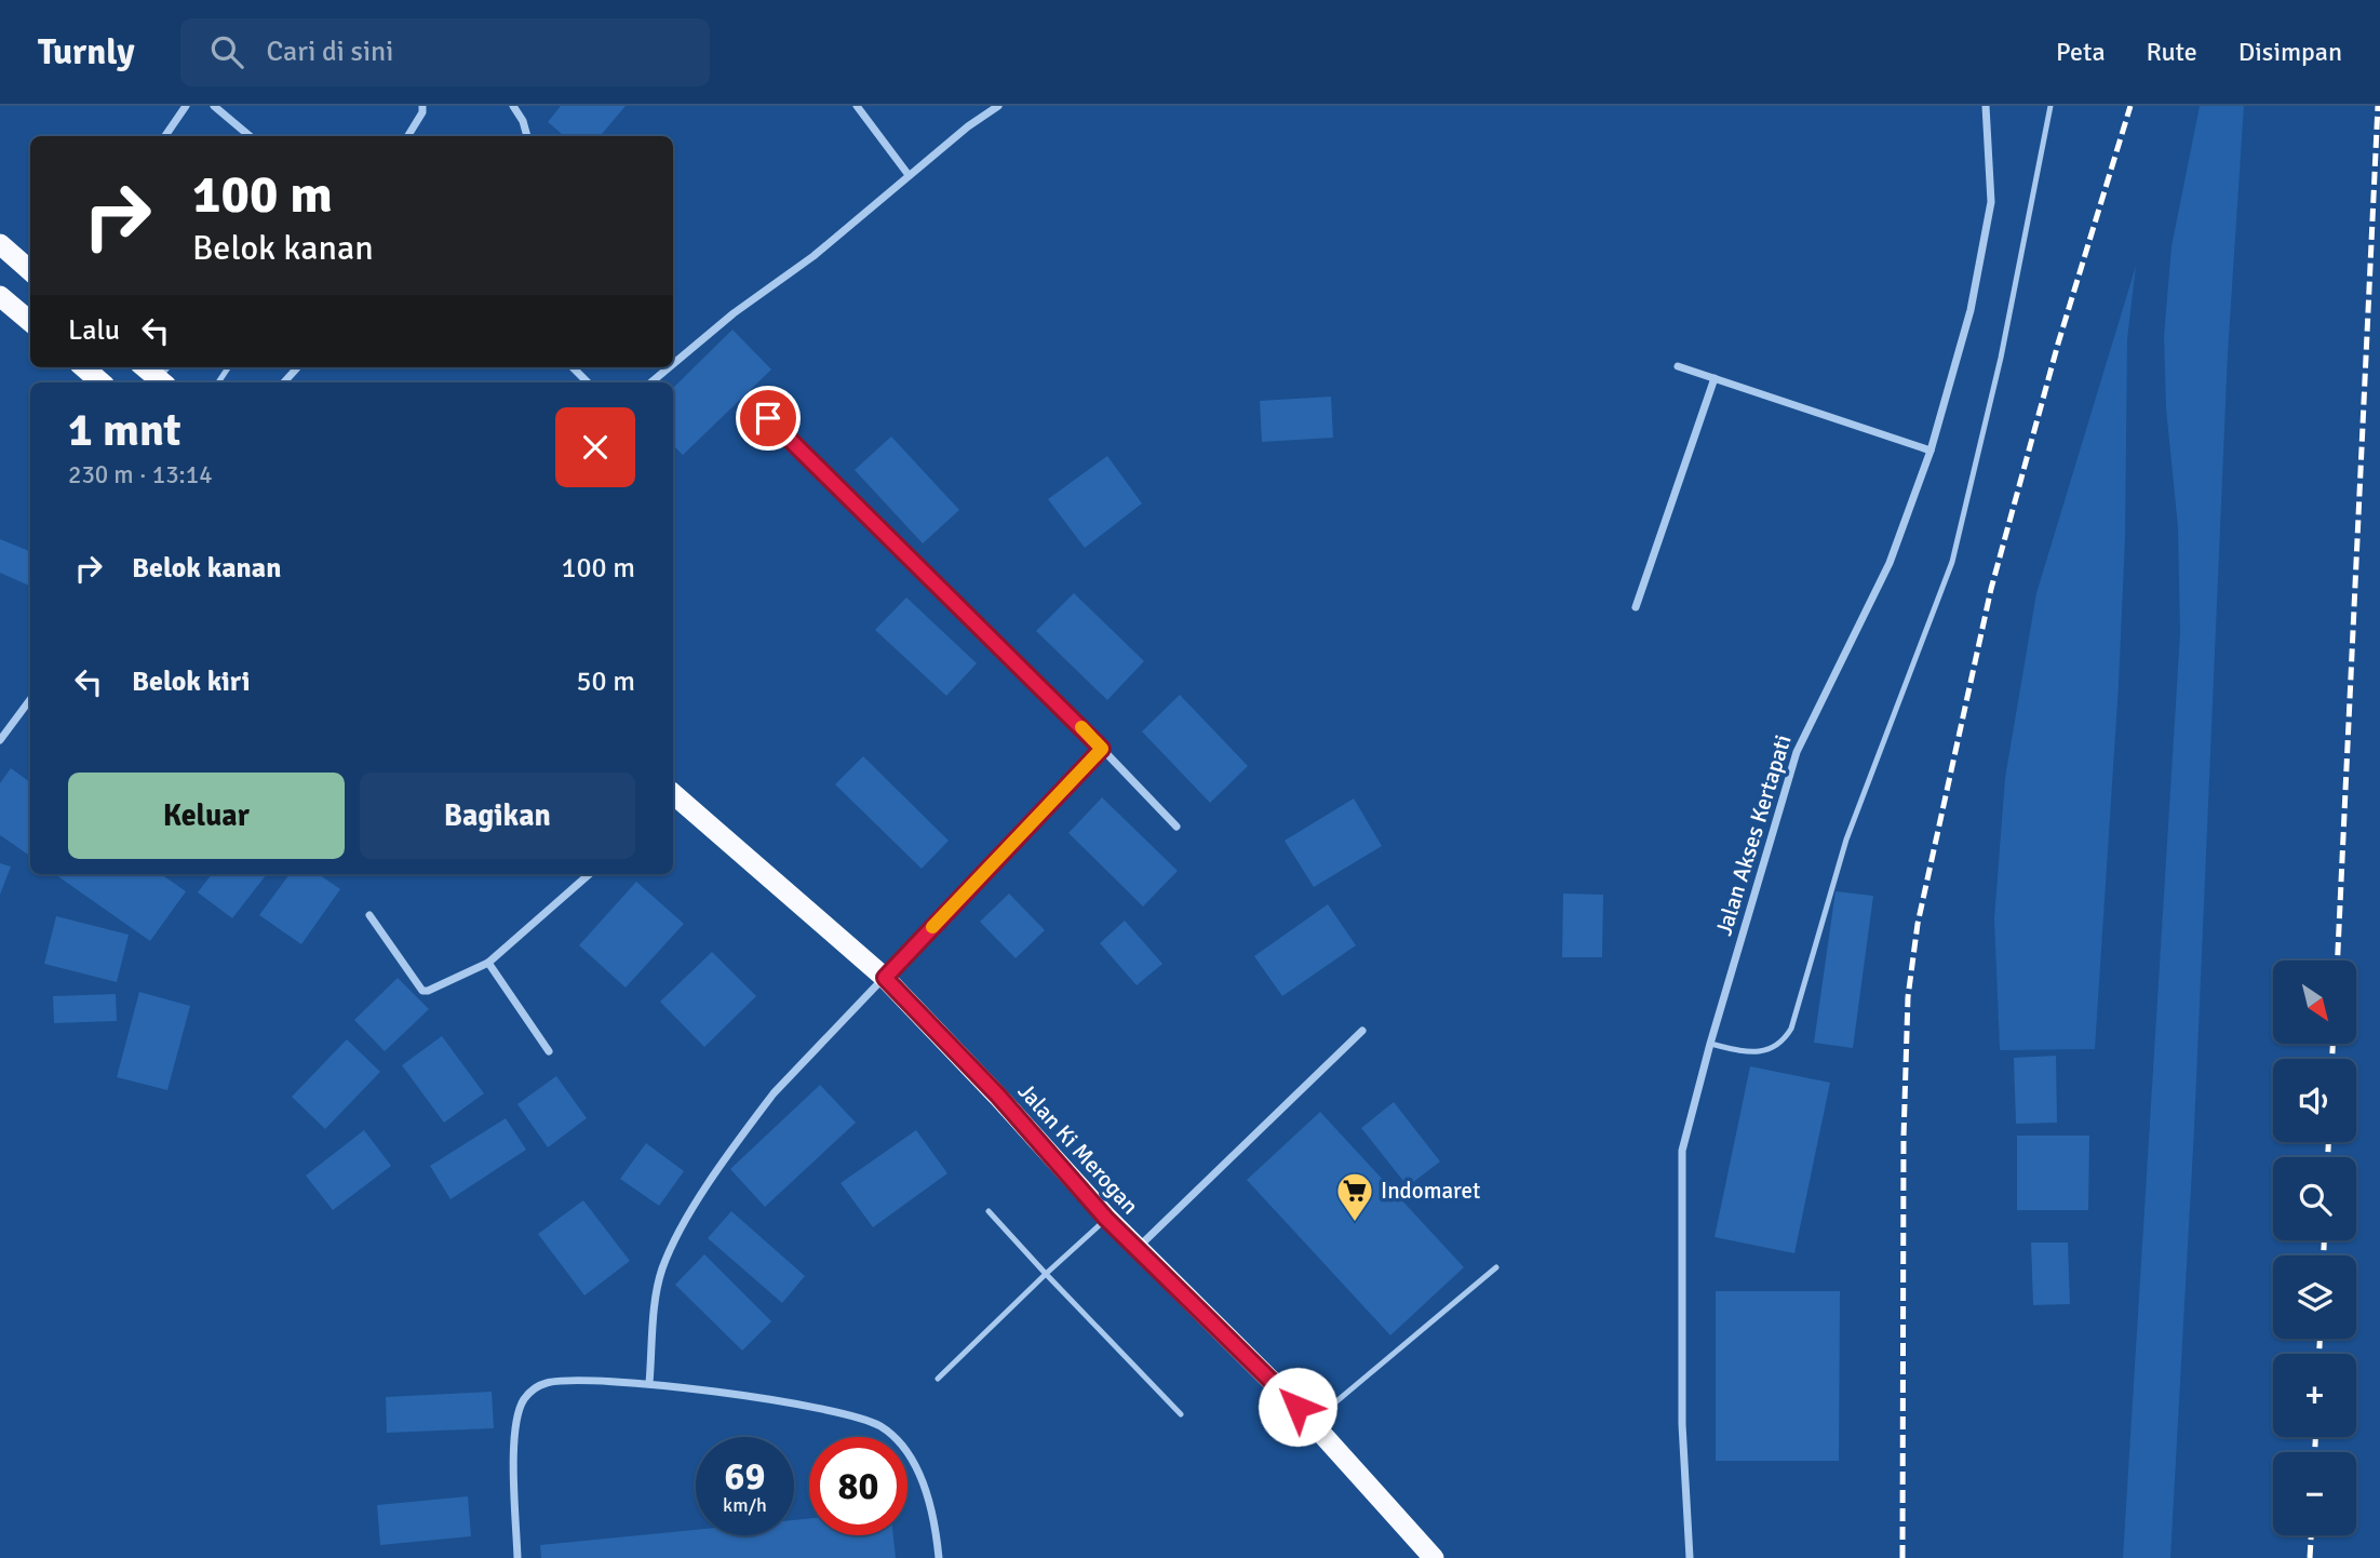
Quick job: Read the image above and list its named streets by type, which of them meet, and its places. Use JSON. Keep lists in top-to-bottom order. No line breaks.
{"streets":{"highway":["Jalan Ki Merogan"],"street":["Jalan Akses Kertapati"]},"places":{"supermarket":["Indomaret"]},"north":"bottom right","page":{"header":"Turnly","search":"Cari di sini","nav":["Peta","Rute","Disimpan"],"turn":["100 m","Belok kanan"],"then":"Lalu","heading":["1 mnt","230 m · 13:14"],"list":[{"name":"Belok kanan","value":"100 m"},{"name":"Belok kiri","value":"50 m"}],"buttons":["Keluar","Bagikan"],"map_buttons":["+","−"],"speed":"69 km/h","limit":"80"}}
